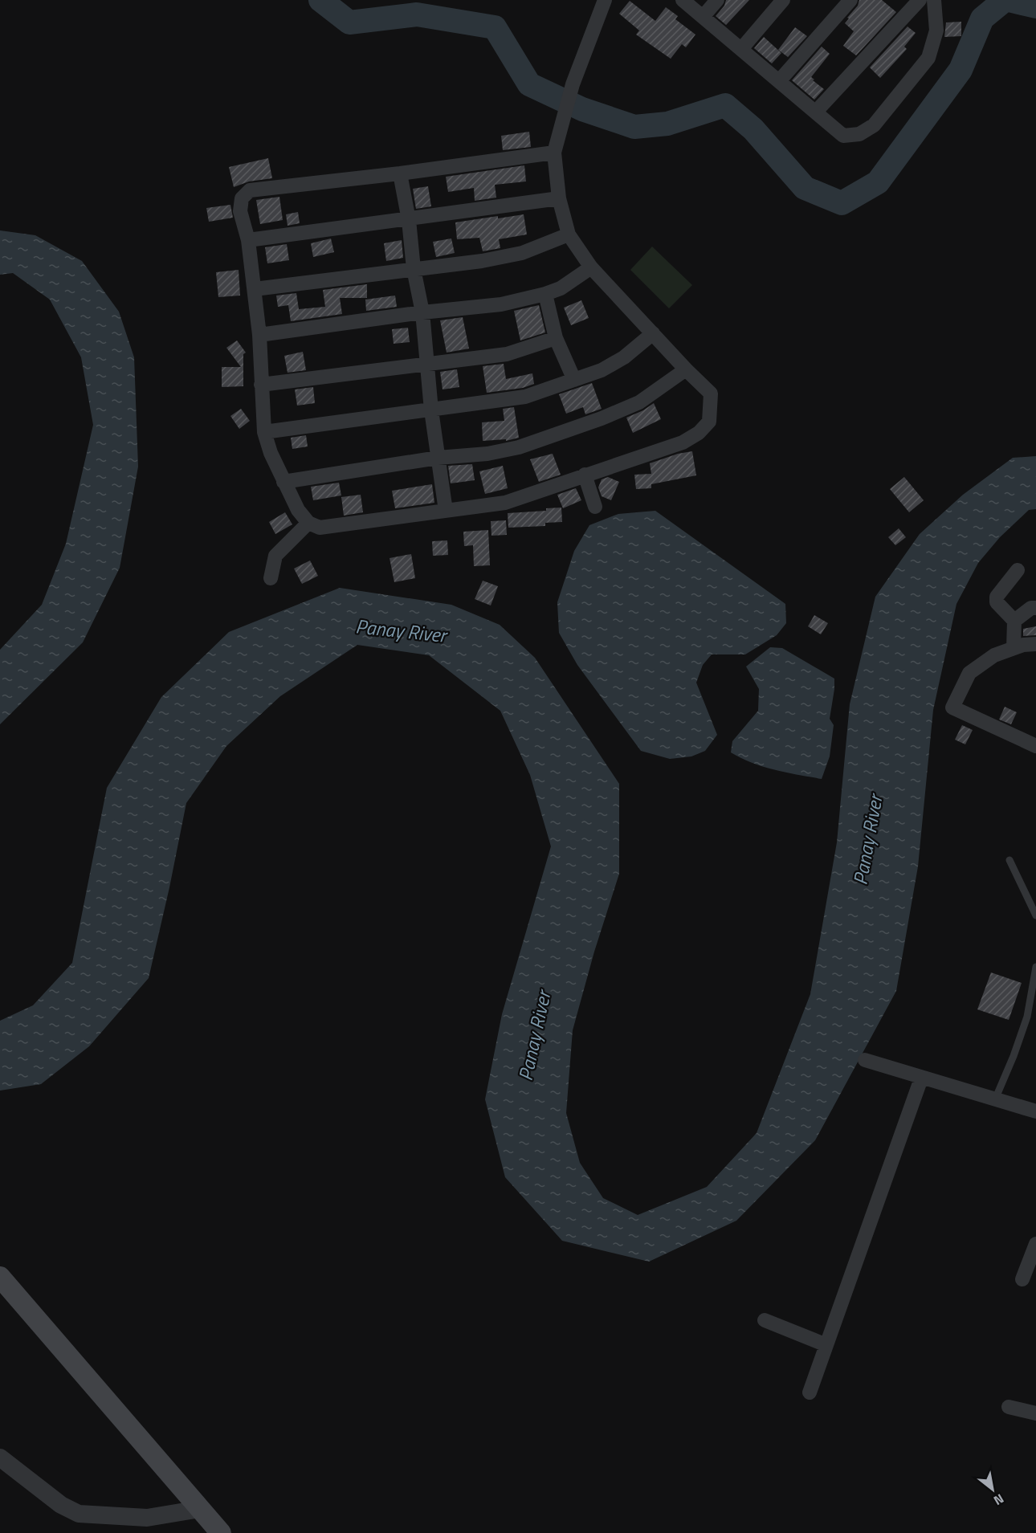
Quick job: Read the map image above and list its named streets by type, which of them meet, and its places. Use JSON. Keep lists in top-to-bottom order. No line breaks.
{"water":["Panay River"],"north":"bottom right"}
